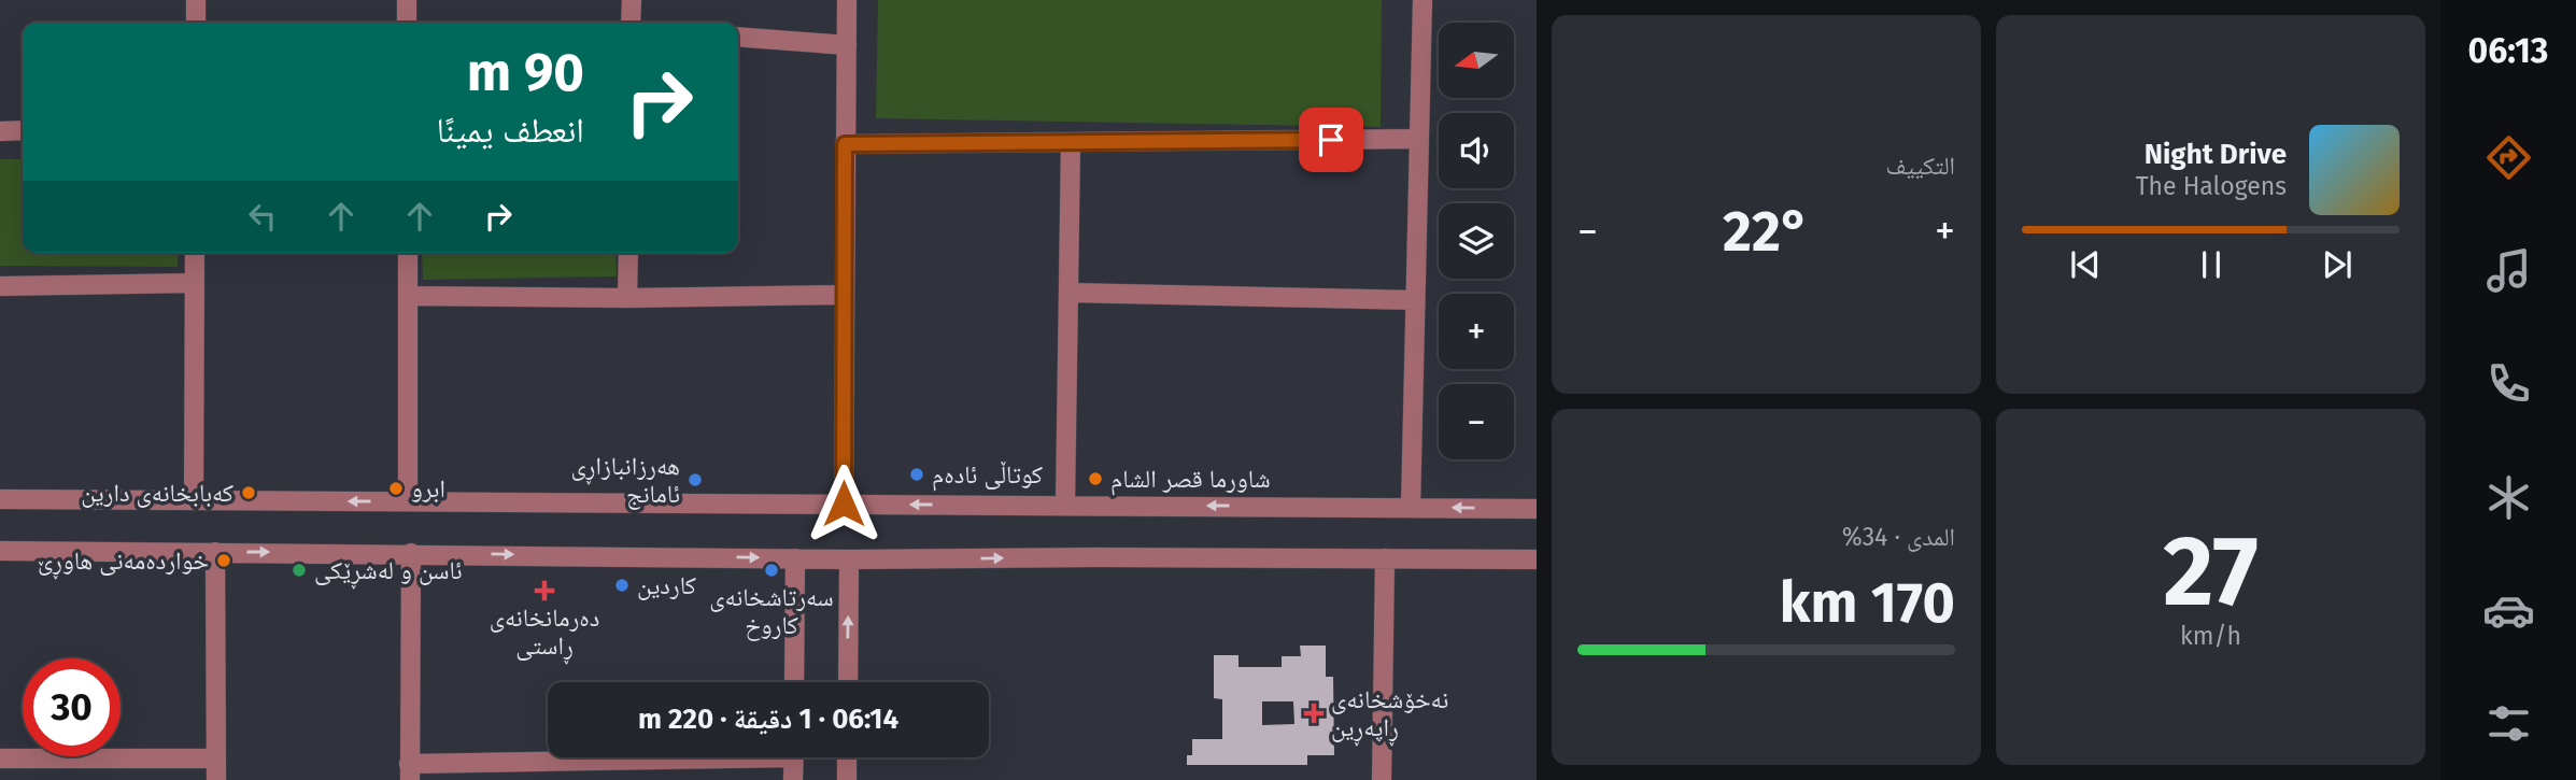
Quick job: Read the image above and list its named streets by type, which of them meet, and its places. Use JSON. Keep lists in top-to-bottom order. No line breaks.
{"places":{"other":["کوتاڵی ئادەم","شاورما قصر الشام","هەرزانبازاڕی ئامانج","ابرو","کەبابخانەی دارین","خواردەمەنی هاوڕێ","ئاسن و لەشڕێکی","سەرتاشخانەی کاروخ","كاردين"],"health":["دەرمانخانەی ڕاستی","نەخۆشخانەی ڕاپەڕین"]},"north":"left","page":{"tabs":"06:13","tile":["التكييف",["27","km/h"],["المدى · 34%","170 km"]],"map_buttons":["+","−"],"turn":["90 m","انعطف يمينًا"],"song":["Night Drive","The Halogens"],"heat":["−","22°","+"],"limit":"30","trip":"06:14 · 1 دقيقة · 220 m"}}
